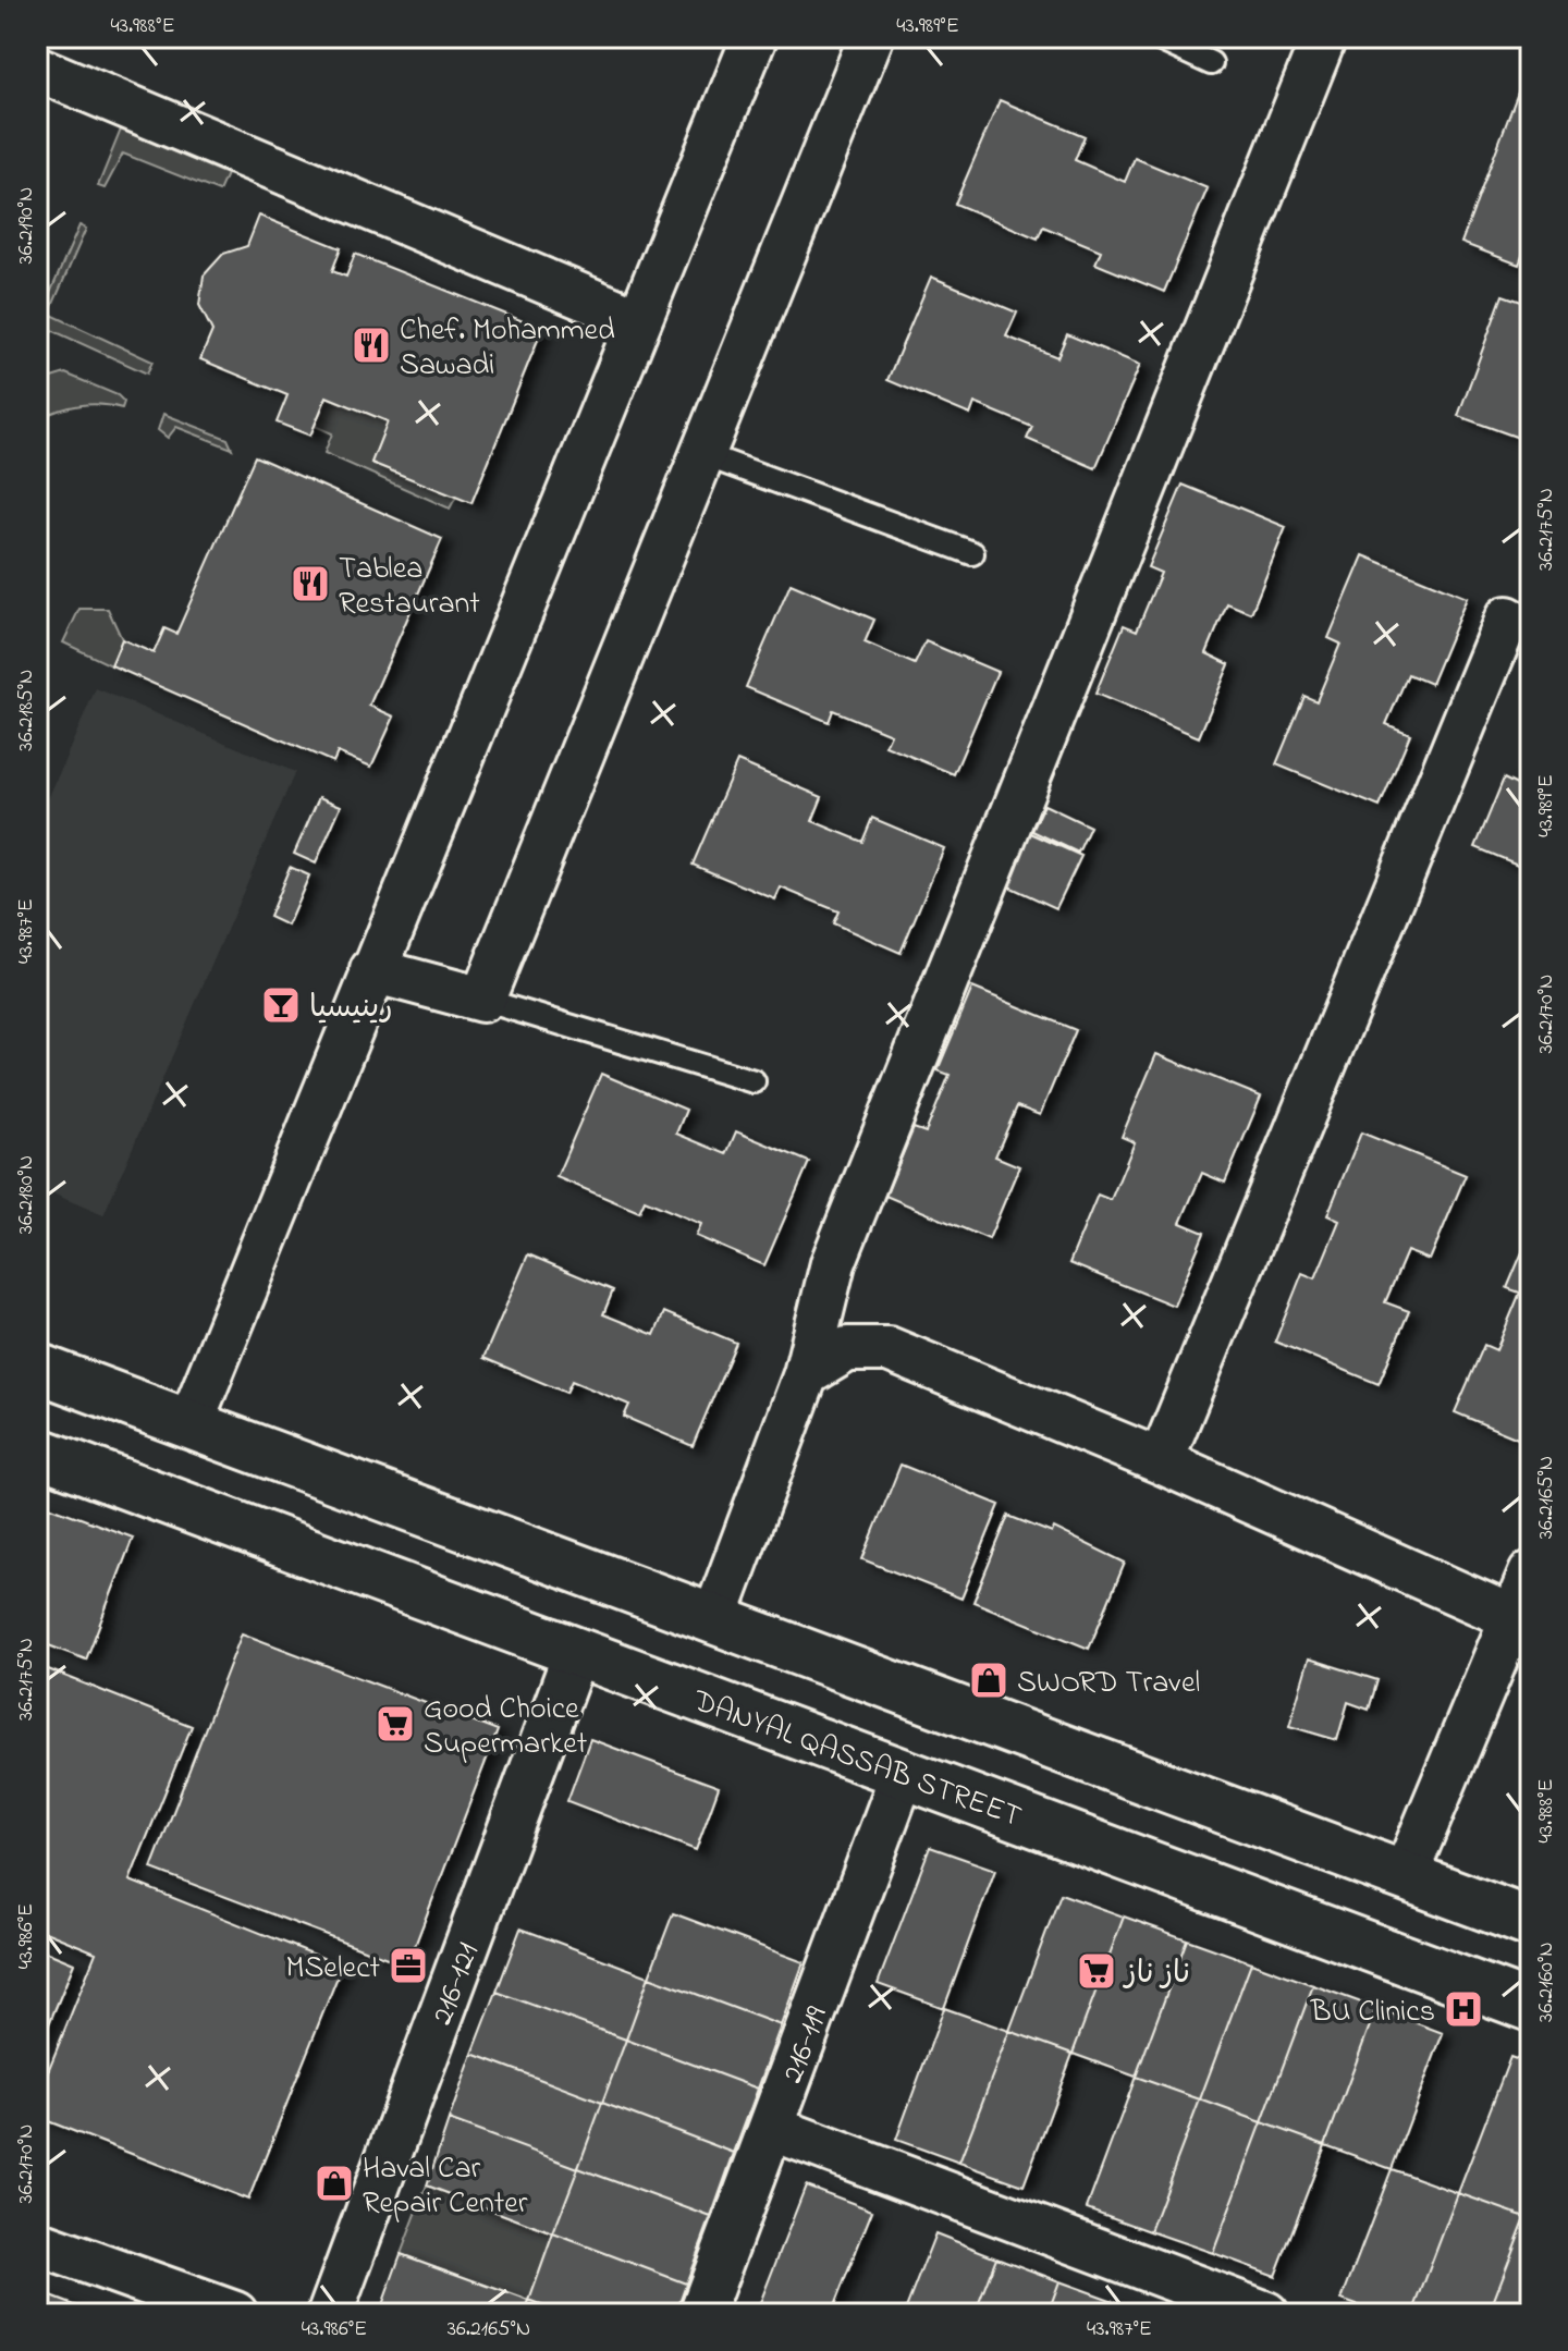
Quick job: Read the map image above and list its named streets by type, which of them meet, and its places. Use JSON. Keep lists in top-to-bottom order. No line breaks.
{"streets":{"street":["DANYAL QASSAB STREET","216-121","216-119"]},"crossings":[["DANYAL QASSAB STREET","216-121"],["DANYAL QASSAB STREET","216-119"]],"places":{"restaurant":["Chef. Mohammed Sawadi","Tablea Restaurant"],"bar":["رينيسيا"],"shop":["SWORD Travel","Haval Car Repair Center"],"supermarket":["Good Choice Supermarket","ناز ناز"],"office":["MSelect"],"hospital":["BU Clinics"]},"coordinates":["43.988°E","43.989°E","36.2190°N","36.2175°N","36.2185°N","43.987°E","36.2170°N","36.2180°N","36.2165°N","43.986°E","36.2160°N"]}
